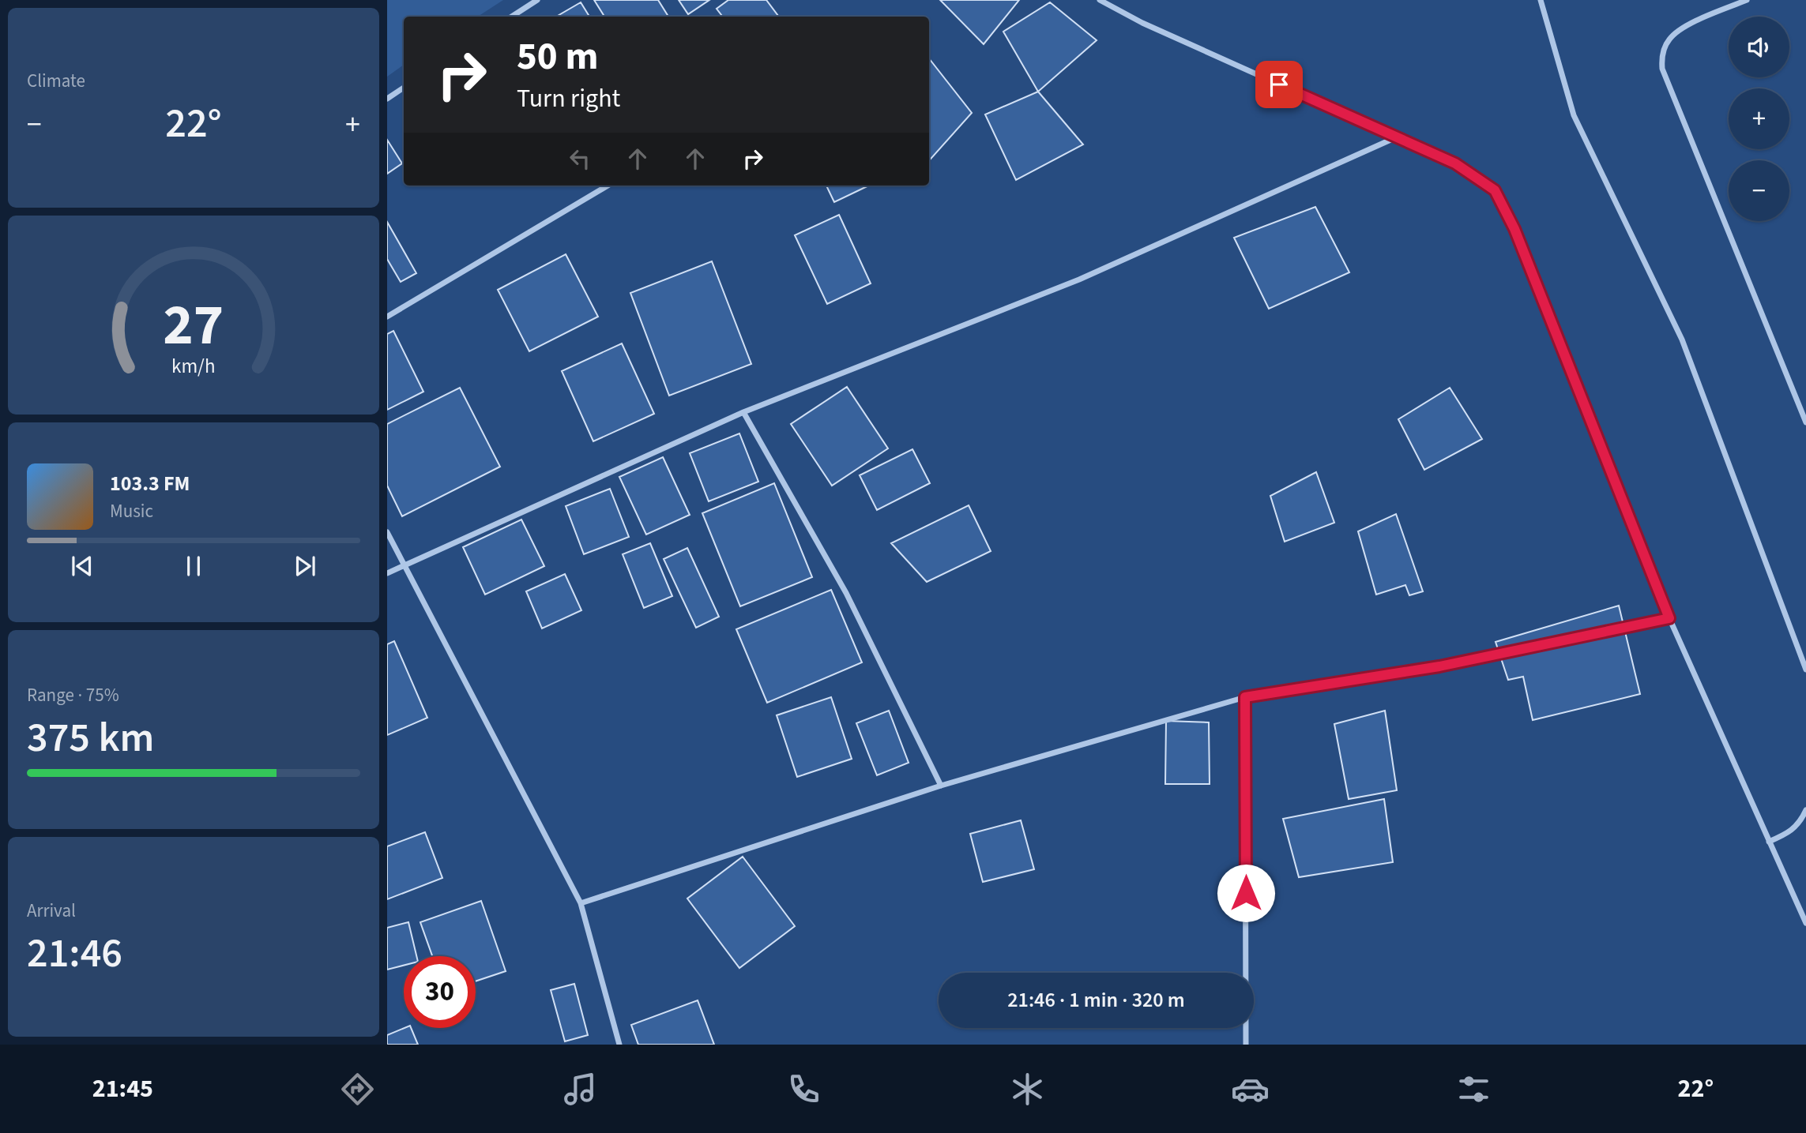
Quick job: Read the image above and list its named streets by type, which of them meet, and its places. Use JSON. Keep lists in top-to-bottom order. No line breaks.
{"page":{"tile":["Climate",["Range · 75%","375 km"],["Arrival","21:46"]],"map_buttons":["+","−"],"turn":["50 m","Turn right"],"heat":["−","22°","+"],"song":["103.3 FM","Music"],"limit":"30","trip":"21:46 · 1 min · 320 m","tabs":["21:45","22°"],"gauge":["27","km/h"]}}
